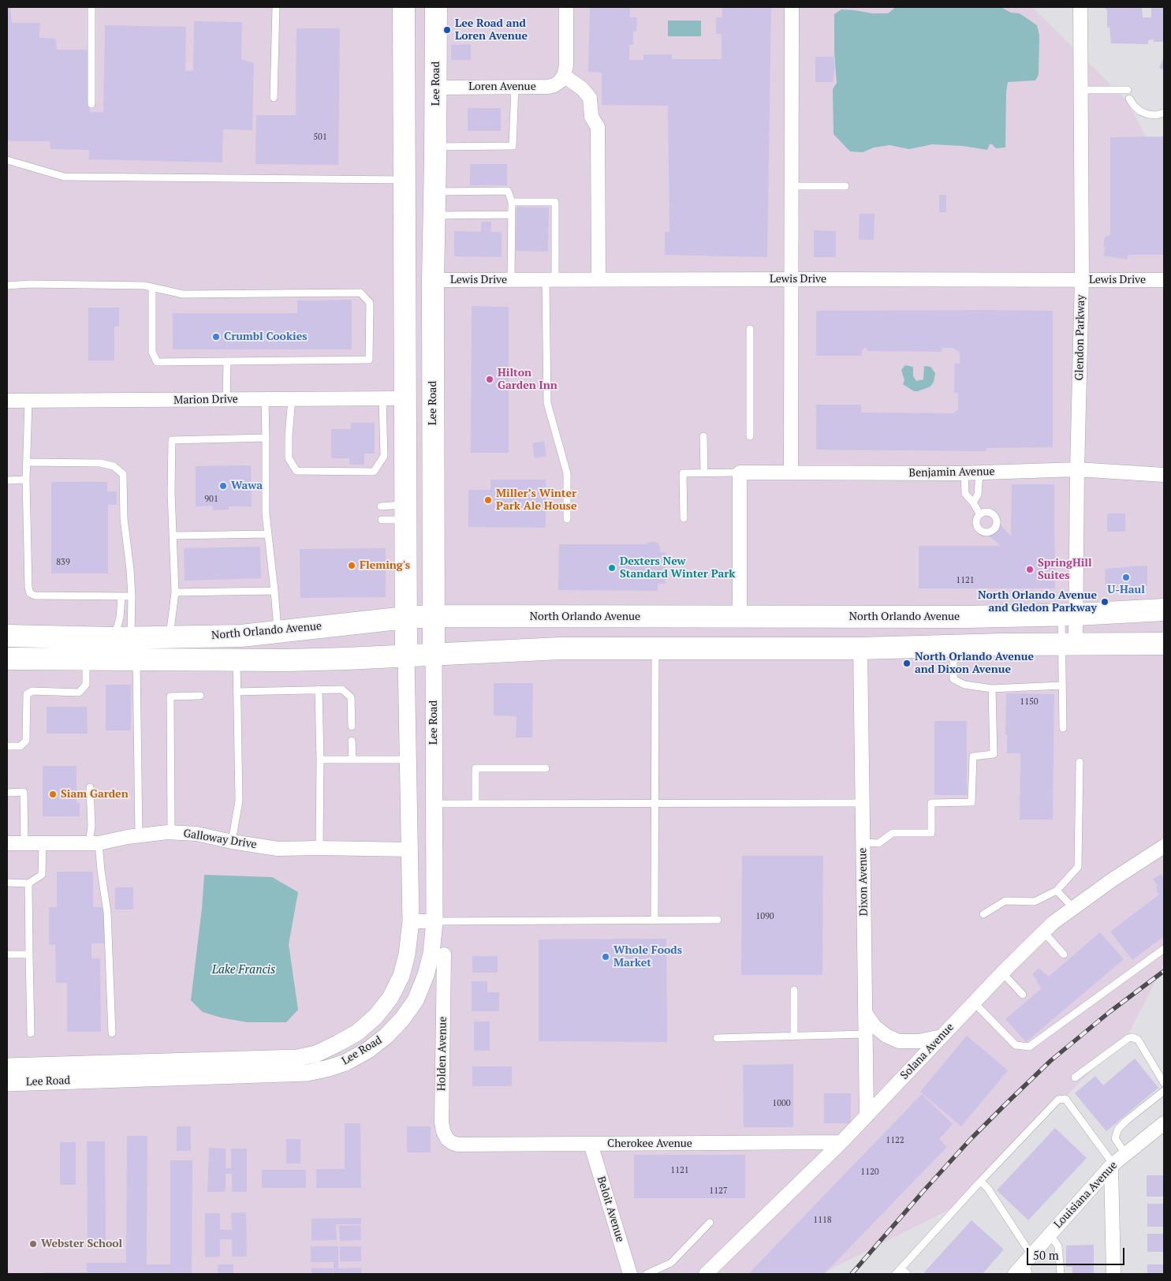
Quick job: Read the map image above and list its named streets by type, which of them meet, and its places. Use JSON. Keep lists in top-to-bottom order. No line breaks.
{"streets":{"main road":["Lee Road","North Orlando Avenue"],"street":["Loren Avenue","Lewis Drive","Glendon Parkway","Marion Drive","Benjamin Avenue","Galloway Drive","Dixon Avenue","Solana Avenue","Holden Avenue","Cherokee Avenue","Louisiana Avenue","Beloit Avenue"]},"crossings":[["Lee Road","Loren Avenue"],["Lee Road","Lewis Drive"],["Lee Road","Marion Drive"],["Lee Road","North Orlando Avenue"],["Lee Road","Galloway Drive"],["Lewis Drive","Glendon Parkway"],["Glendon Parkway","Benjamin Avenue"],["Glendon Parkway","North Orlando Avenue"],["Dixon Avenue","Solana Avenue"],["Solana Avenue","Cherokee Avenue"],["Holden Avenue","Cherokee Avenue"],["Cherokee Avenue","Beloit Avenue"]],"water":["Lake Francis"],"places":["Lee Road and Loren Avenue","Crumbl Cookies","Hilton Garden Inn","Wawa","Miller’s Winter Park Ale House","Fleming's","Dexters New Standard Winter Park","SpringHill Suites","U-Haul","North Orlando Avenue and Gledon Parkway","North Orlando Avenue and Dixon Avenue","Siam Garden","Whole Foods Market","Webster School"],"house_numbers":["501","901","839","1121","1150","1090","1000","1122","1121","1120","1127","1118"],"scale_bar":"50 m"}
